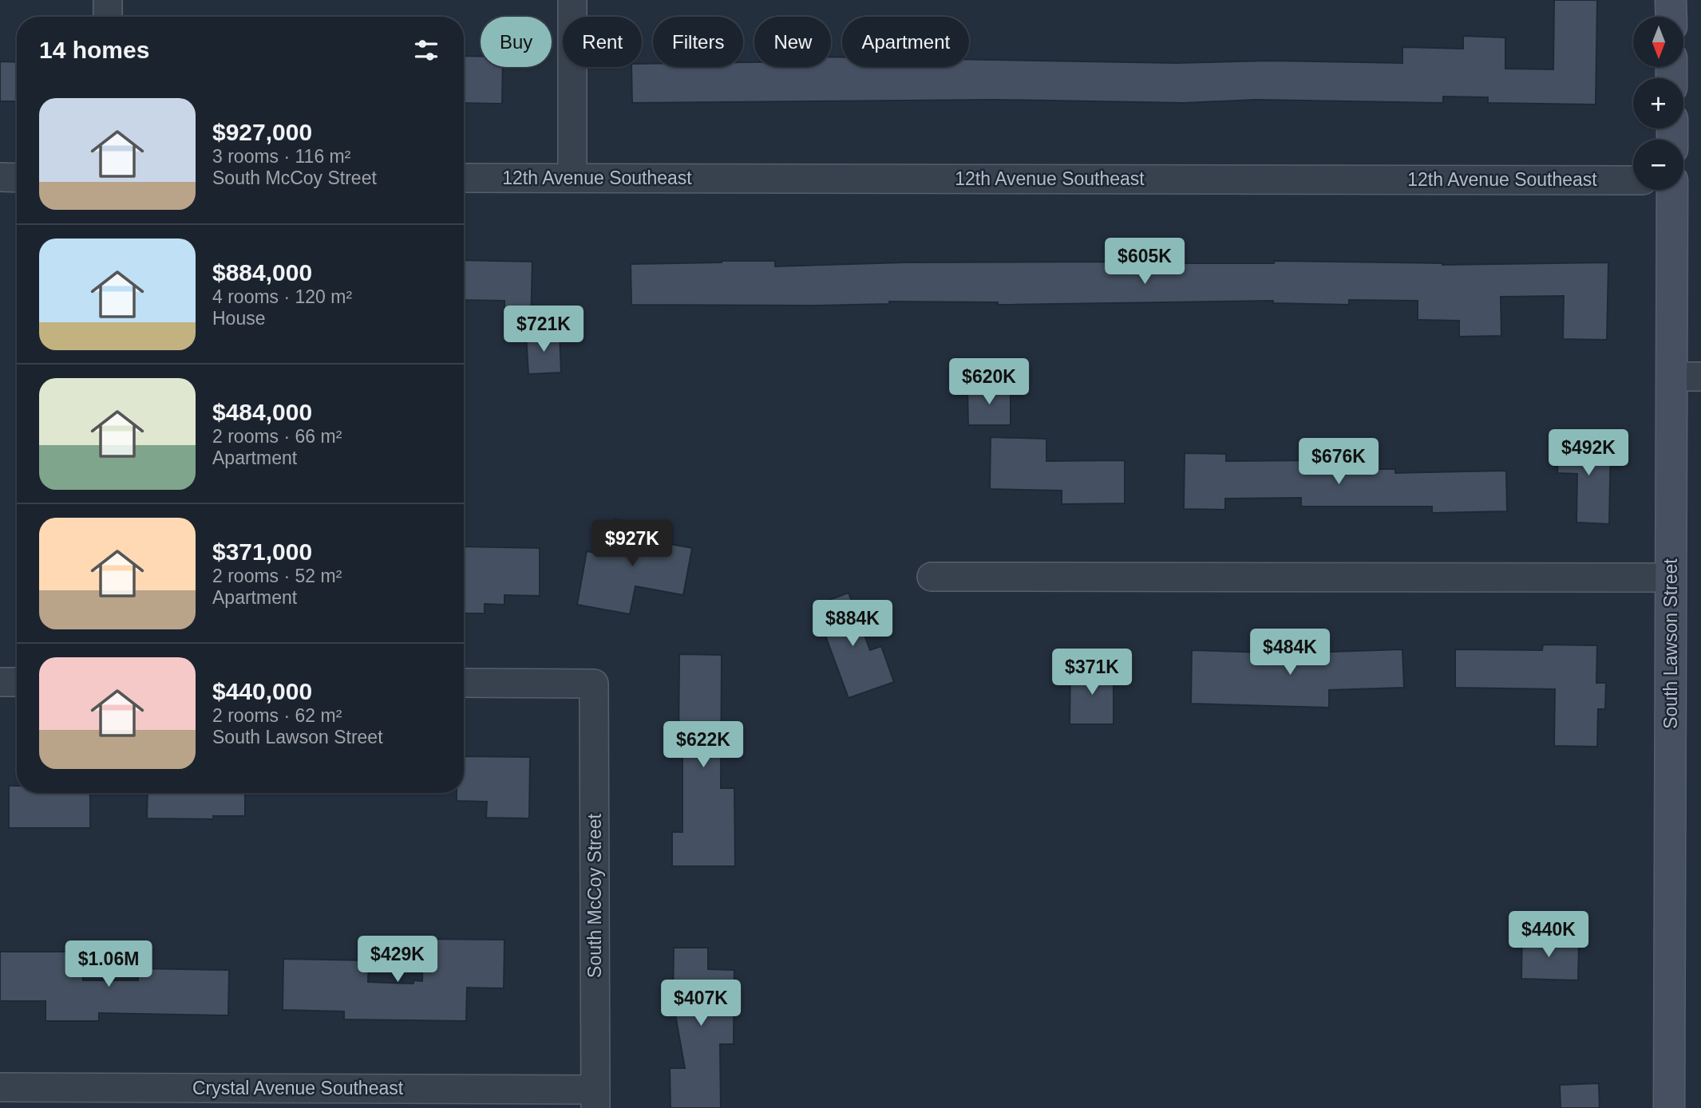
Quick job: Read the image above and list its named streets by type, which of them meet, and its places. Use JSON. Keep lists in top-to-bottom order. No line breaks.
{"streets":{"street":["12th Avenue Southeast","South Lawson Street","South McCoy Street","Crystal Avenue Southeast"]},"crossings":[["South McCoy Street","Crystal Avenue Southeast"]],"north":"bottom","page":{"map_buttons":["+","−"],"chip":["Buy","Rent","Filters","New","Apartment"],"heading":"14 homes","list":[{"name":"$927,000","note":"3 rooms · 116 m² · South McCoy Street"},{"name":"$884,000","note":"4 rooms · 120 m² · House"},{"name":"$484,000","note":"2 rooms · 66 m² · Apartment"},{"name":"$371,000","note":"2 rooms · 52 m² · Apartment"},{"name":"$440,000","note":"2 rooms · 62 m² · South Lawson Street"}],"price":["$605K","$721K","$620K","$492K","$676K","$927K","$884K","$484K","$371K","$622K","$440K","$429K","$1.06M","$407K"]}}
